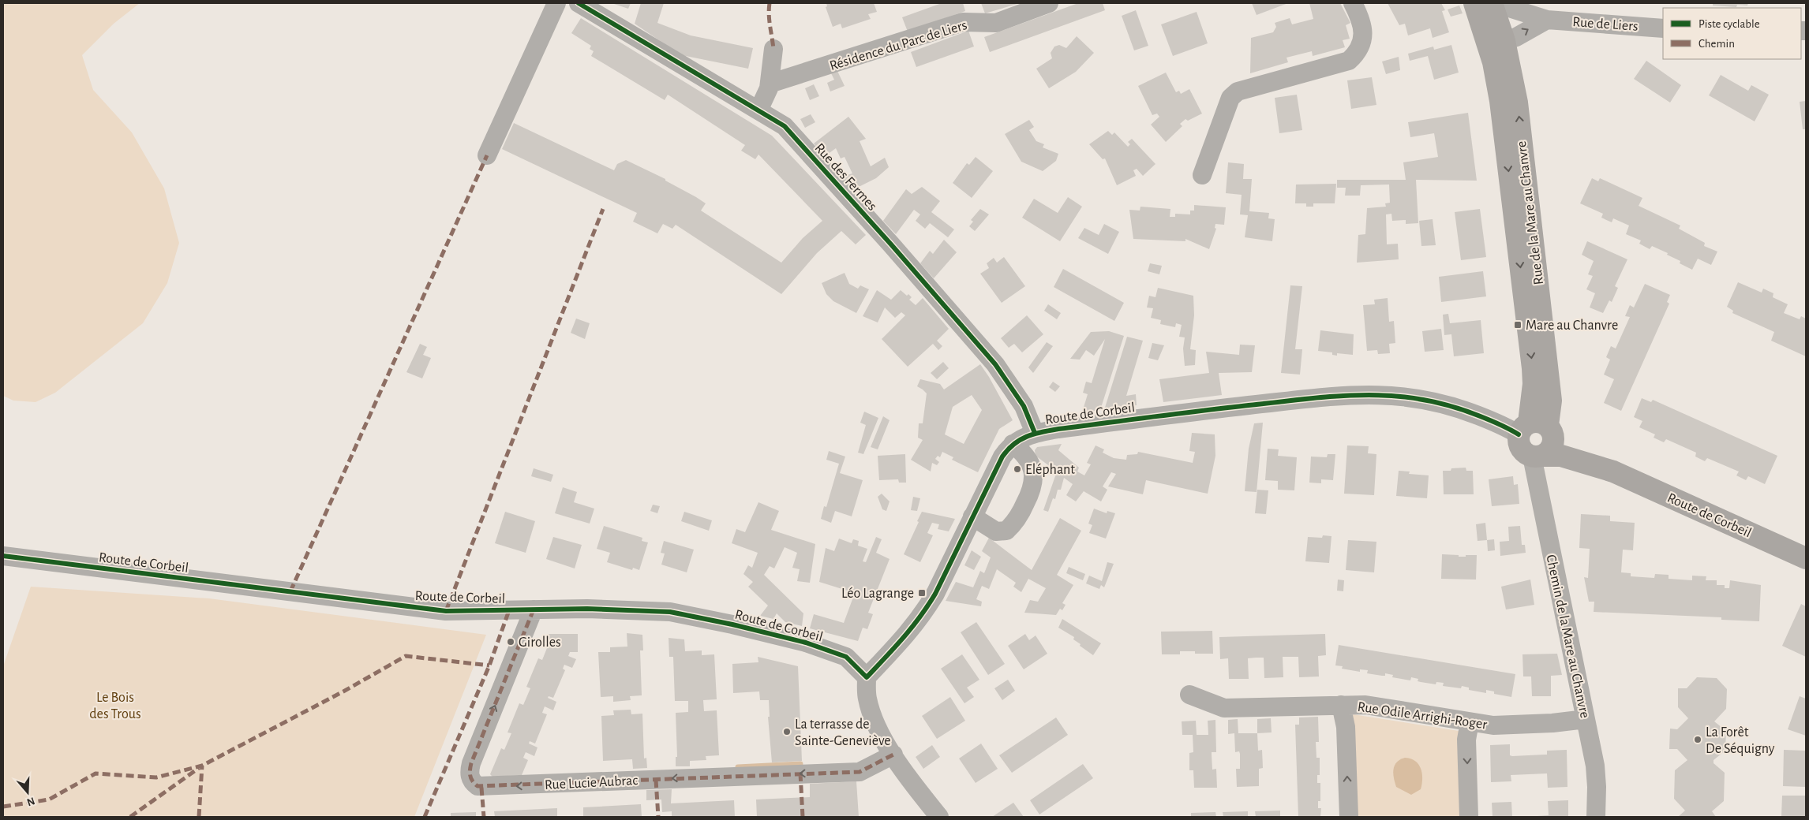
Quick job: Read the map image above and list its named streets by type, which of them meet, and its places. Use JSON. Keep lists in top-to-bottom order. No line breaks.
{"streets":{"main road":["Rue de la Mare au Chanvre","Route de Corbeil"],"street":["Rue de Liers","Résidence du Parc de Liers","Rue des Fermes","Chemin de la Mare au Chanvre","Rue Odile Arrighi-Roger","Rue Lucie Aubrac"]},"crossings":[["Rue de Liers","Rue de la Mare au Chanvre"],["Rue des Fermes","Route de Corbeil"],["Rue de la Mare au Chanvre","Route de Corbeil"],["Rue de la Mare au Chanvre","Chemin de la Mare au Chanvre"],["Route de Corbeil","Chemin de la Mare au Chanvre"],["Route de Corbeil","Rue Lucie Aubrac"],["Chemin de la Mare au Chanvre","Rue Odile Arrighi-Roger"]],"parks":["Le Bois des Trous"],"places":{"transit":["Mare au Chanvre","Léo Lagrange"],"other":["Eléphant","Girolles","La terrasse de Sainte-Geneviève","La Forêt De Séquigny"]},"legend":["Piste cyclable","Chemin"],"north":"bottom"}
